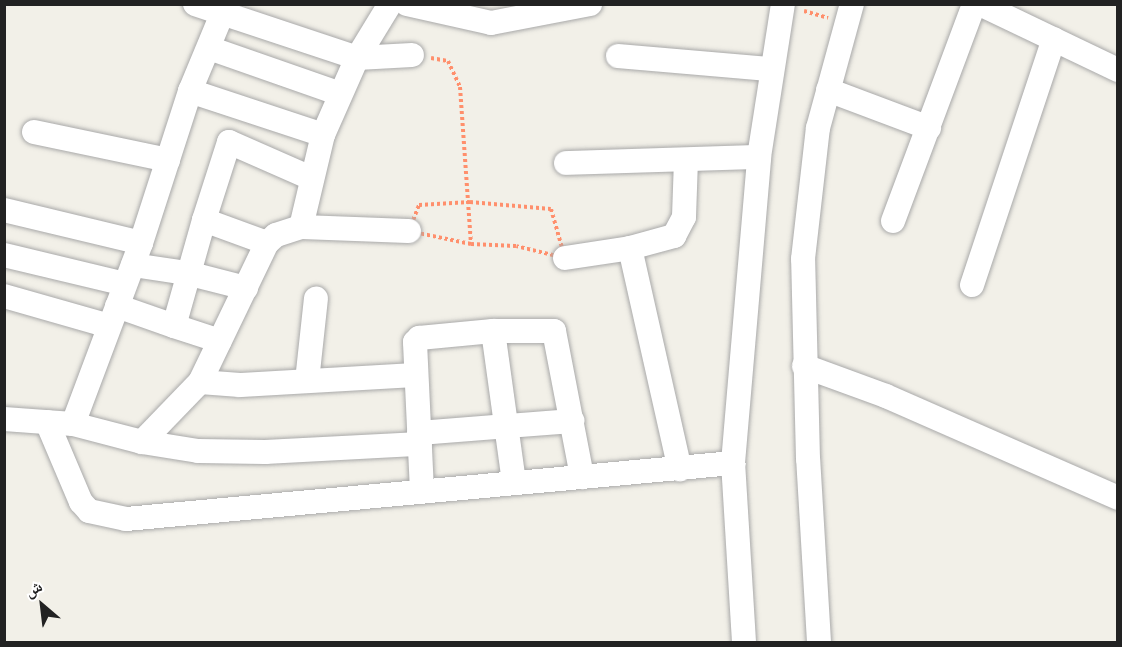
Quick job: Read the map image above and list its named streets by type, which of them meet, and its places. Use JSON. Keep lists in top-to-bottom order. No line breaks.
{"north":"top left"}
